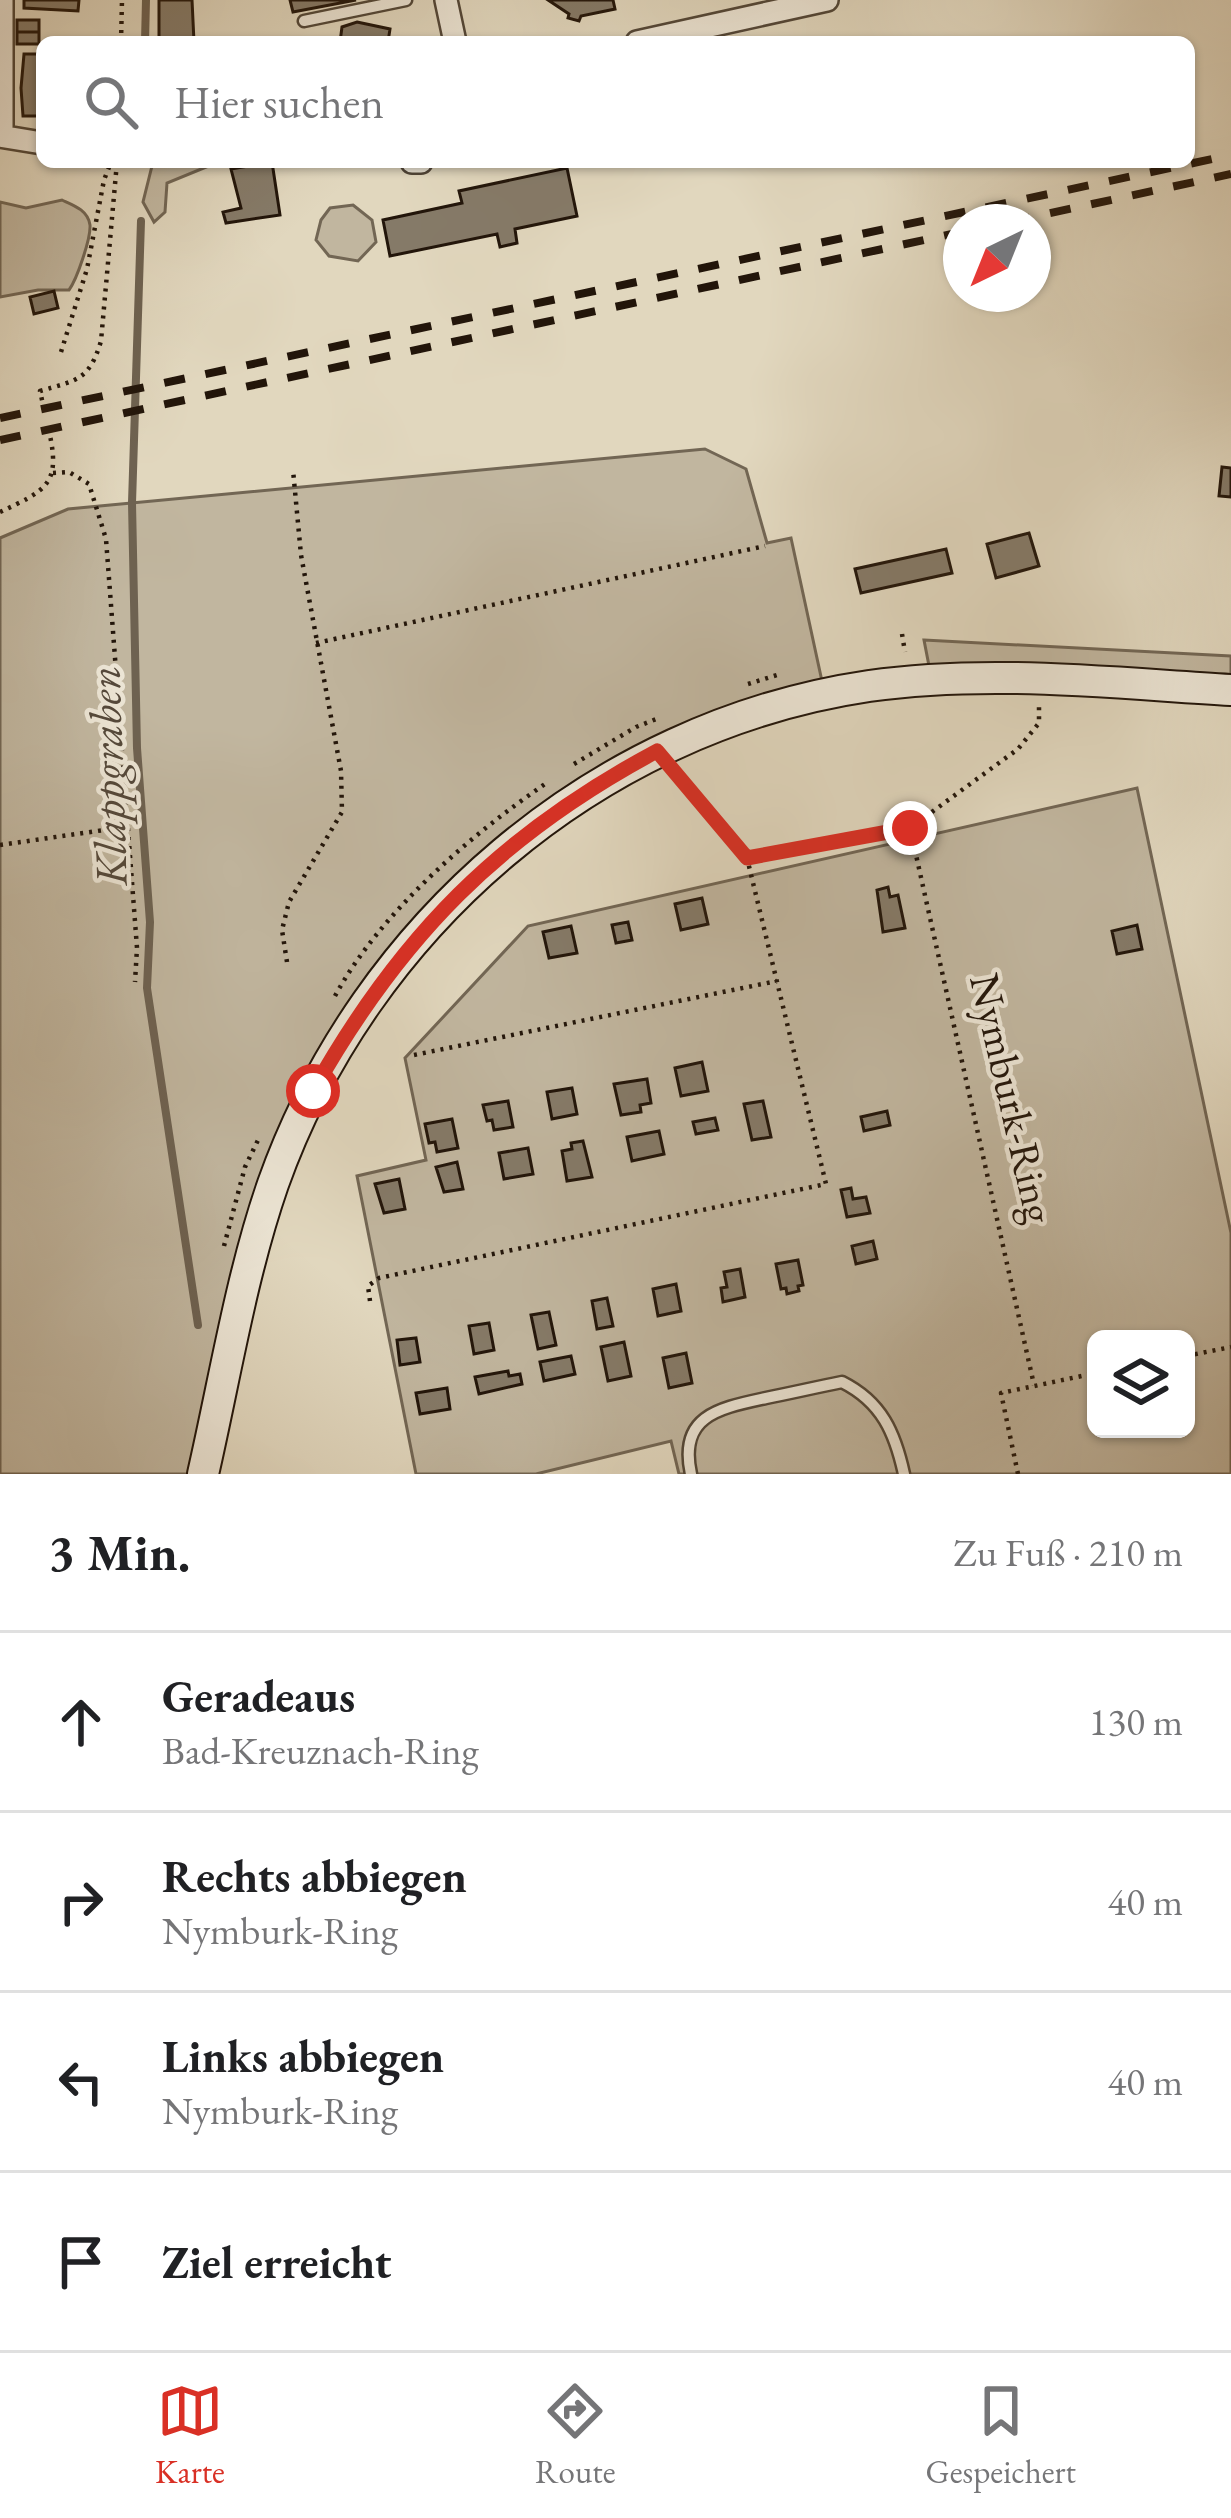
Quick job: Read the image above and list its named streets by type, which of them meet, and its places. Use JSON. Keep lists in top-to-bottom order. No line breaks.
{"streets":{"path":["Nymburk-Ring"]},"water":["Klappgraben"],"north":"bottom left","page":{"search":"Hier suchen","heading":["3 Min.","Zu Fuß · 210 m"],"list":[["Geradeaus","Bad-Kreuznach-Ring","130 m"],["Rechts abbiegen","Nymburk-Ring","40 m"],["Links abbiegen","Nymburk-Ring","40 m"],"Ziel erreicht"],"nav":["Karte","Route","Gespeichert"]}}
